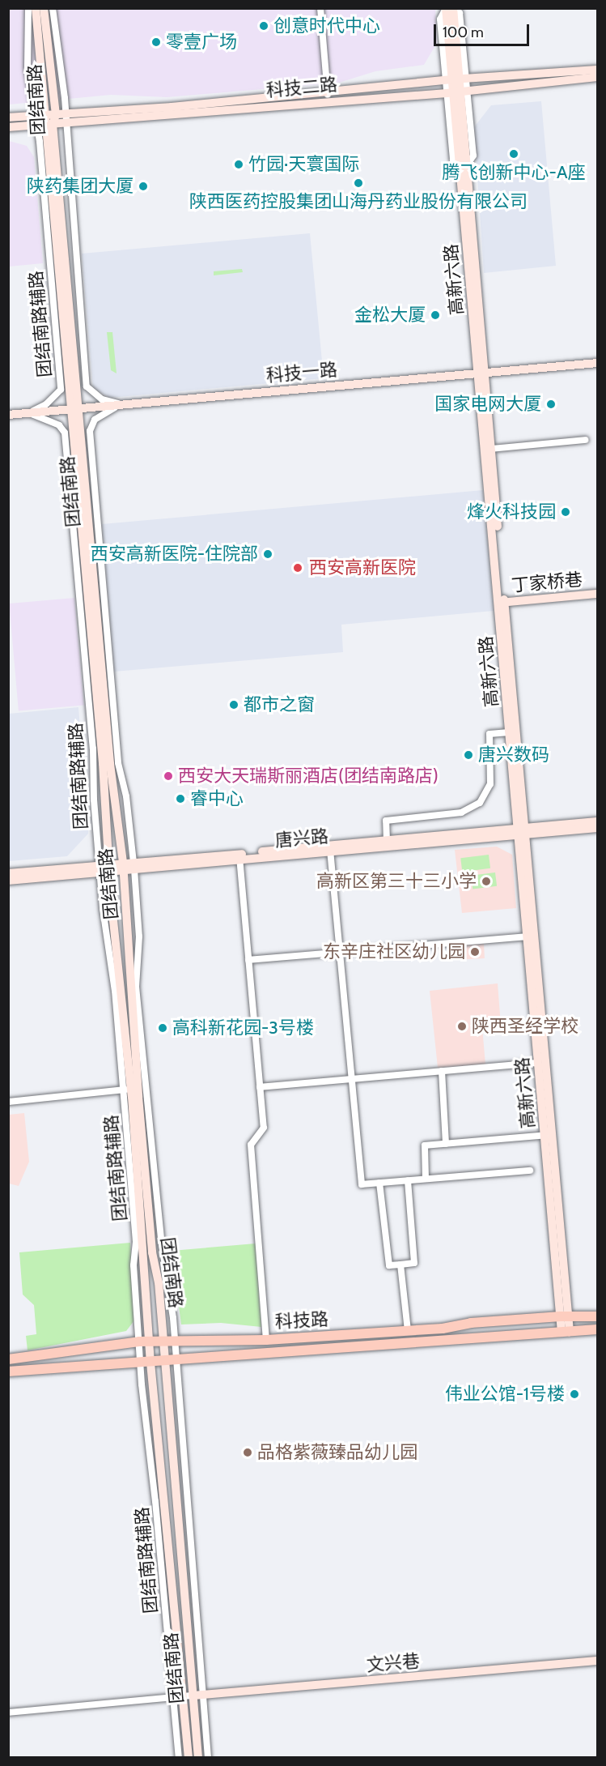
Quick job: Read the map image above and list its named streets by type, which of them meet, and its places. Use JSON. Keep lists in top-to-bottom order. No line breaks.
{"streets":{"main road":["科技路"],"street":["科技二路","团结南路","高新六路","团结南路辅路","科技一路","丁家桥巷","唐兴路","文兴巷"]},"crossings":[["科技二路","团结南路"],["科技二路","高新六路"],["科技二路","团结南路辅路"],["团结南路","团结南路辅路"],["团结南路","科技一路"],["团结南路","唐兴路"],["团结南路","科技路"],["团结南路","文兴巷"],["高新六路","科技一路"],["高新六路","丁家桥巷"],["高新六路","唐兴路"],["高新六路","科技路"],["团结南路辅路","科技一路"],["团结南路辅路","唐兴路"],["团结南路辅路","科技路"],["团结南路辅路","文兴巷"]],"places":["创意时代中心","零壹广场","腾飞创新中心-A座","竹园·天寰国际","陕西医药控股集团山海丹药业股份有限公司","陕药集团大厦","金松大厦","国家电网大厦","烽火科技园","西安高新医院-住院部","西安高新医院","都市之窗","唐兴数码","西安大天瑞斯丽酒店(团结南路店)","睿中心","高新区第三十三小学","东辛庄社区幼儿园","陕西圣经学校","高科新花园-3号楼","伟业公馆-1号楼","品格紫薇臻品幼儿园"],"scale_bar":"100 m"}
